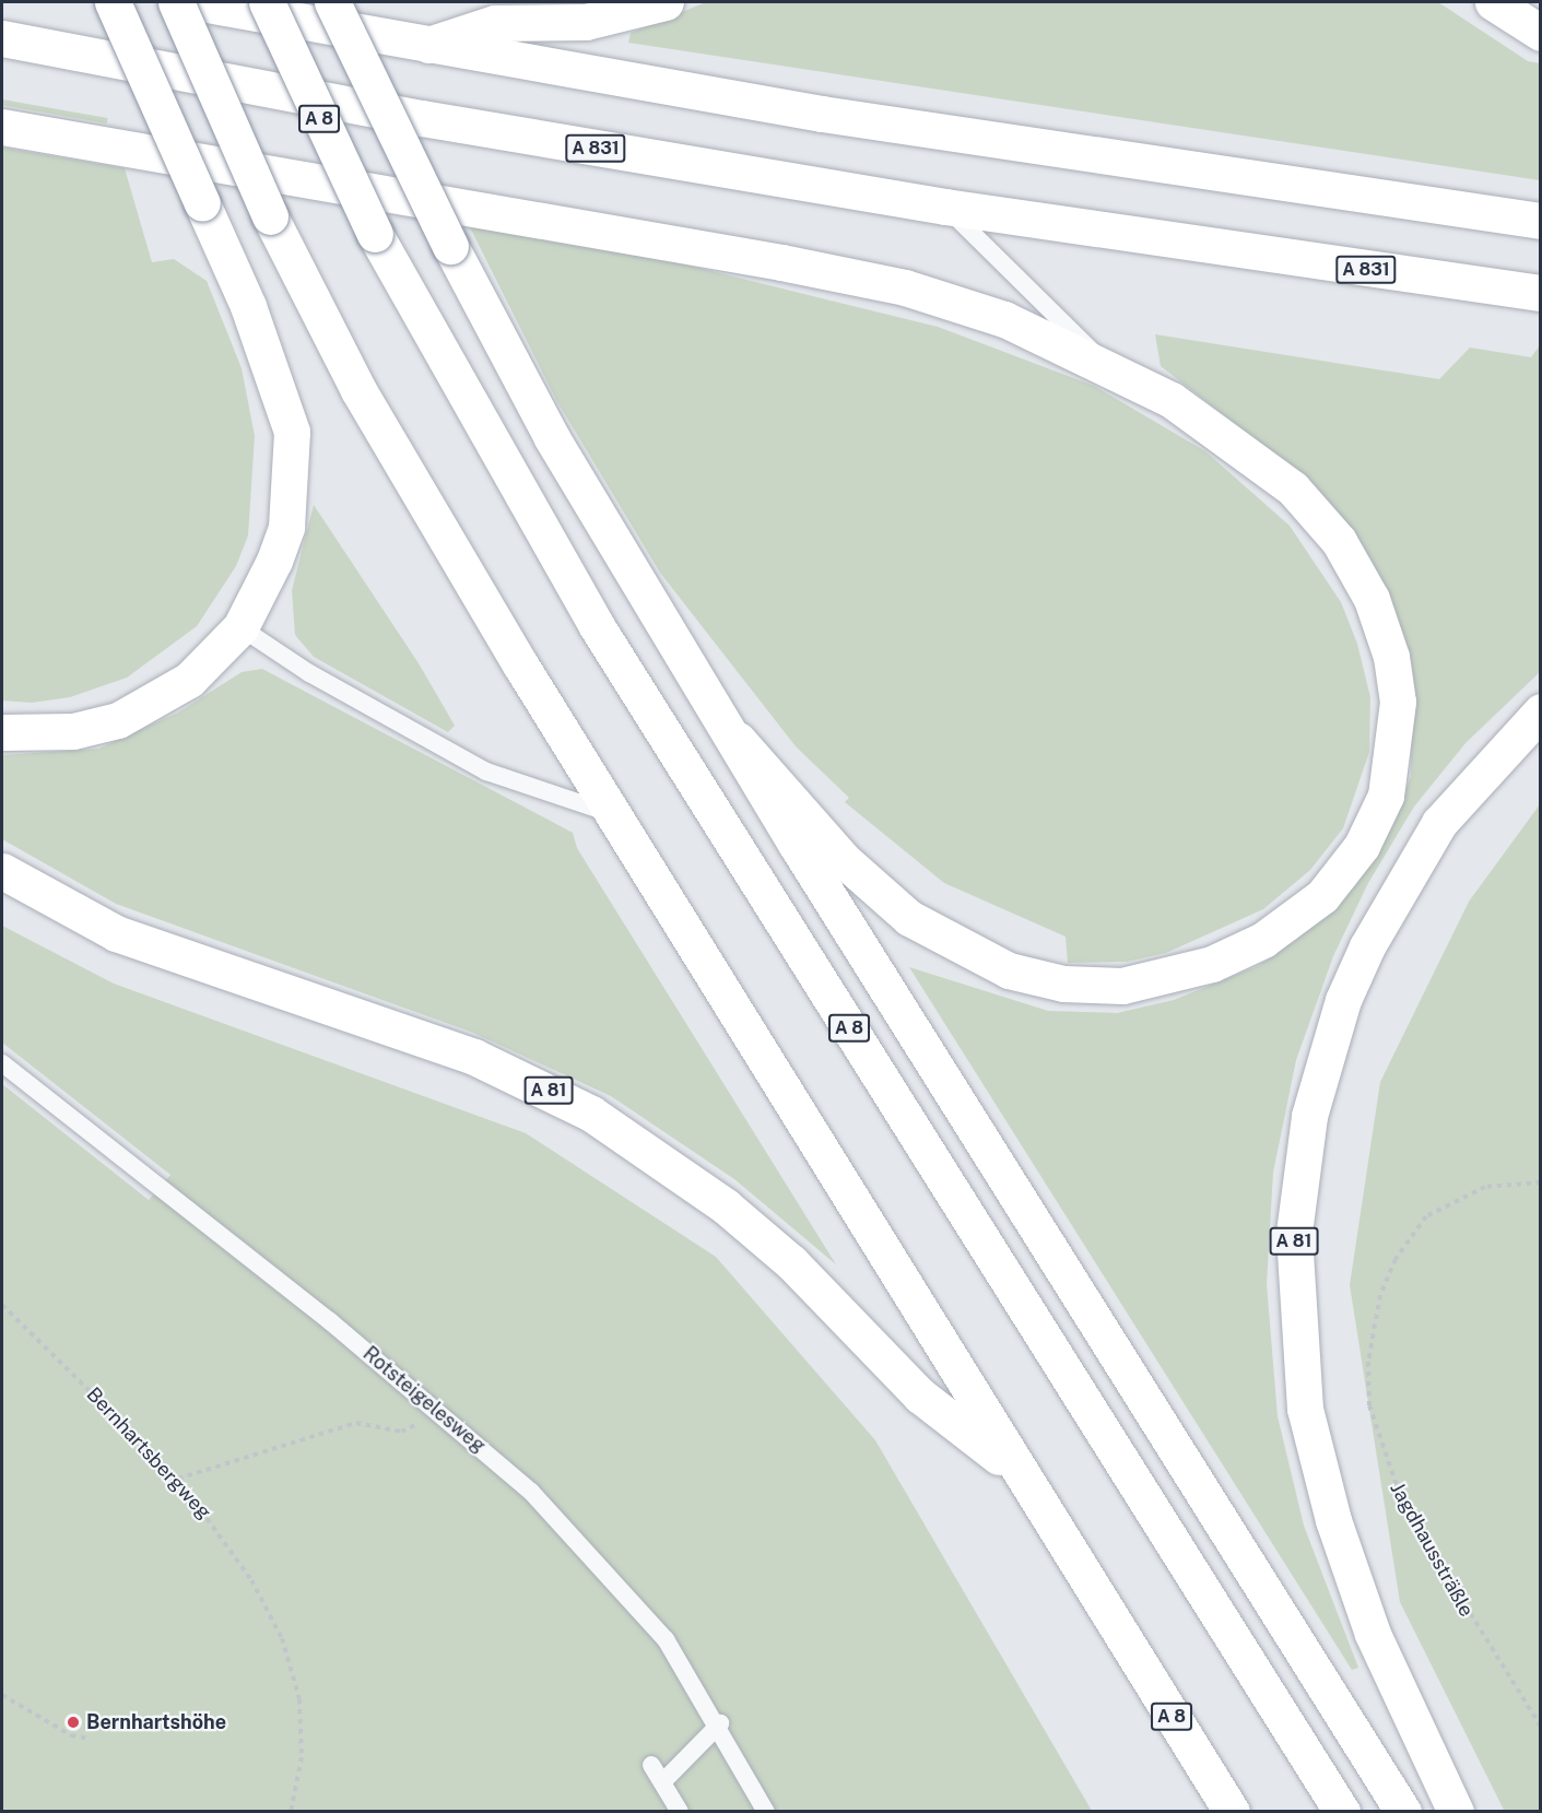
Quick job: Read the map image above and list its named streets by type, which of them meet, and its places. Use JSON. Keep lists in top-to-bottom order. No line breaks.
{"streets":{"highway":["A 8","A 831","A 81"],"lane":["Rotsteigelesweg"],"path":["Bernhartsbergweg","Jagdhaussträßle"]},"crossings":[["A 8","A 81"]],"places":["Bernhartshöhe"]}
